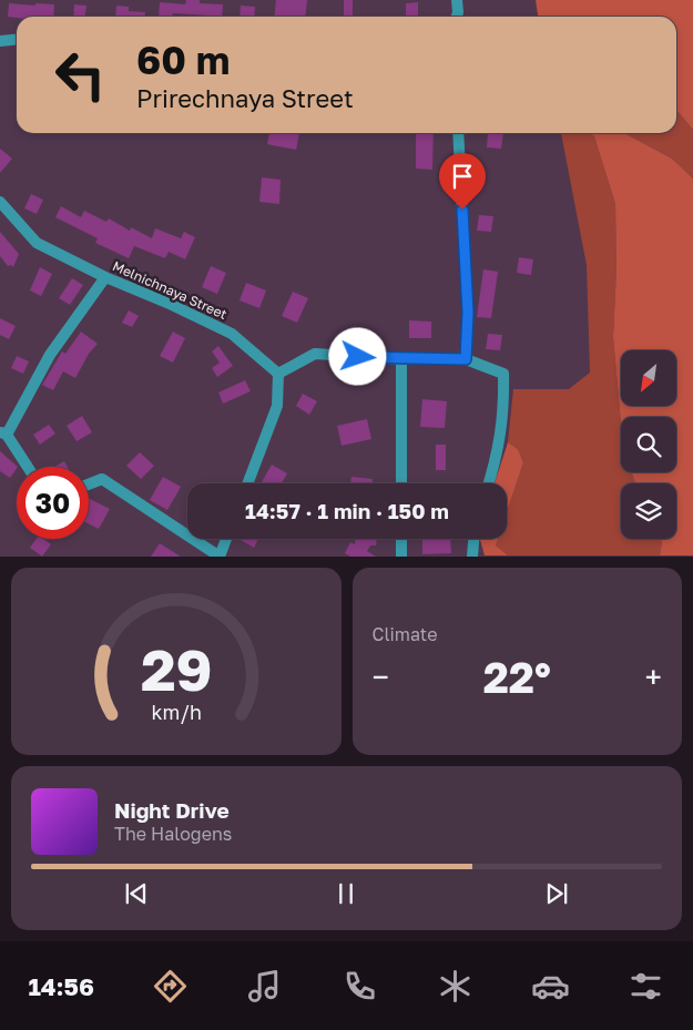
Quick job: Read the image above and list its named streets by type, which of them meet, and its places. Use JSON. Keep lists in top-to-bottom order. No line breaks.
{"streets":{"street":["Melnichnaya Street"]},"north":"bottom left","page":{"turn":["60 m","Prirechnaya Street"],"limit":"30","trip":"14:57 · 1 min · 150 m","tile":"Climate","heat":["−","22°","+"],"song":["Night Drive","The Halogens"],"tabs":"14:56","gauge":["29","km/h"]}}
